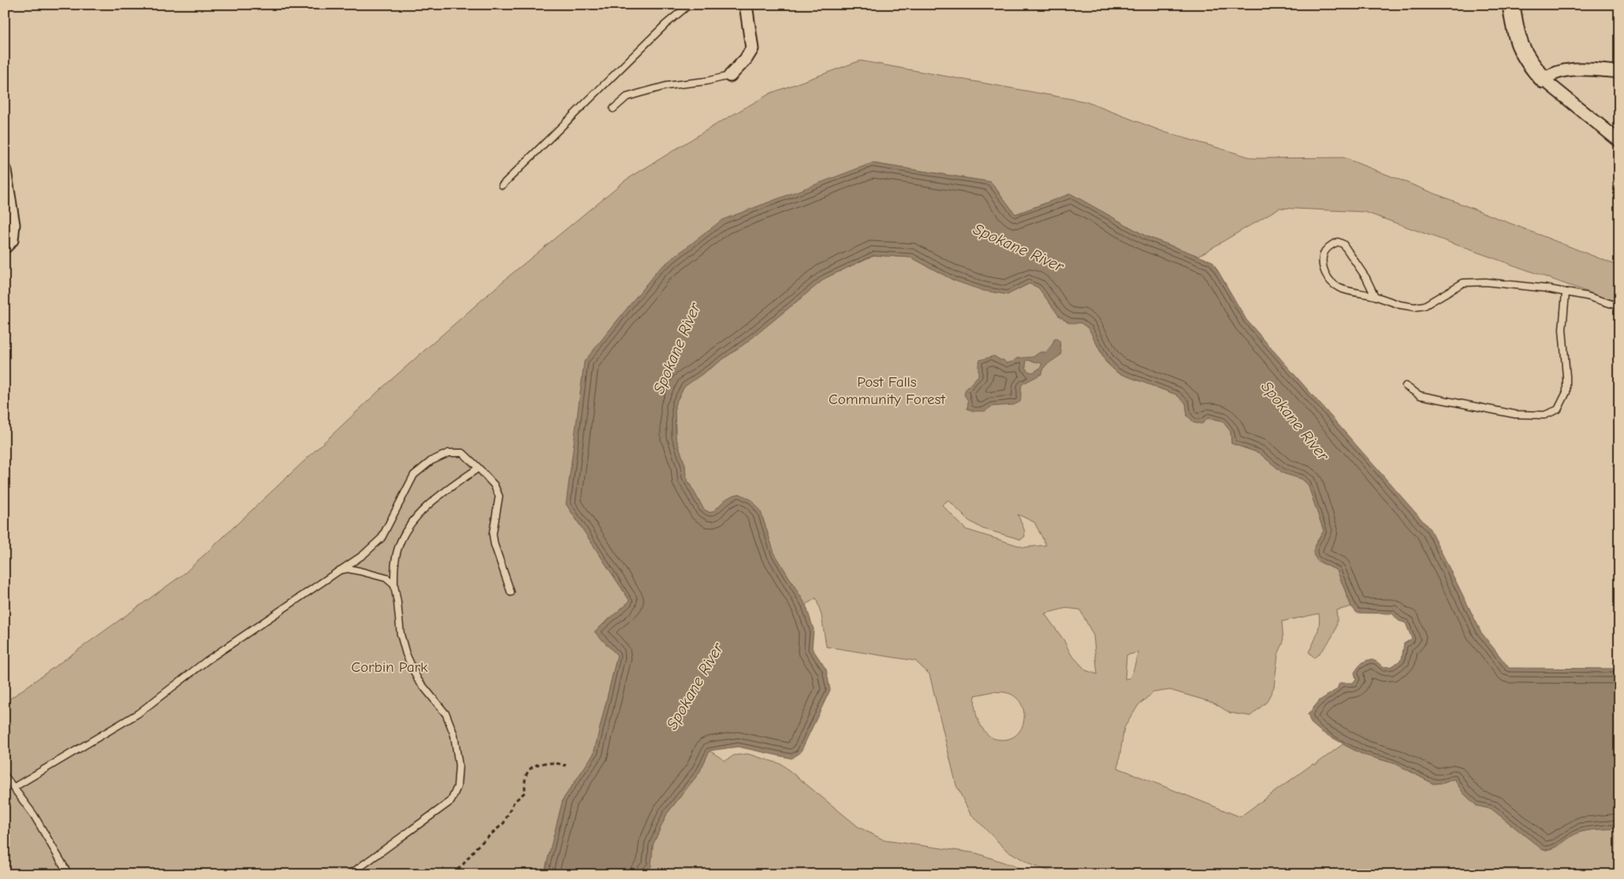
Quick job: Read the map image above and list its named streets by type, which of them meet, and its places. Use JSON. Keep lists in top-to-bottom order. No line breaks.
{"water":["Spokane River"],"parks":["Post Falls Community Forest","Corbin Park"]}
